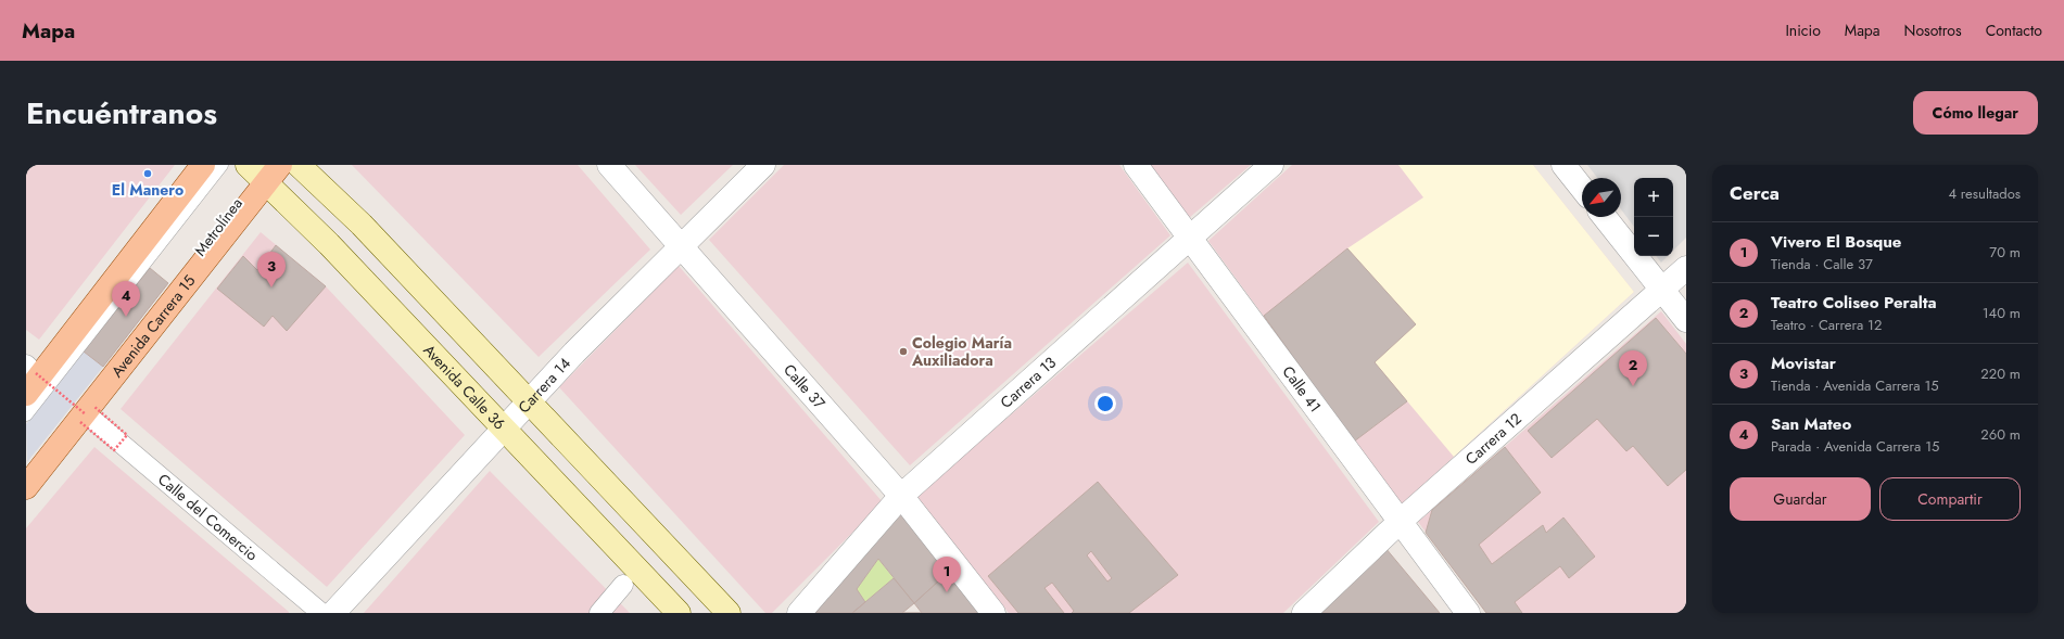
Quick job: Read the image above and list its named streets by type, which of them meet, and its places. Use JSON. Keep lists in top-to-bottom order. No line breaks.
{"streets":{"main road":["Avenida Carrera 15","Avenida Calle 36"],"street":["Carrera 13","Carrera 14","Calle 37","Calle 41","Carrera 12","Calle del Comercio"],"lane":["Metrolínea"]},"crossings":[["Metrolínea","Avenida Carrera 15"],["Metrolínea","Avenida Calle 36"],["Avenida Carrera 15","Avenida Calle 36"],["Carrera 13","Calle 37"],["Carrera 13","Calle 41"],["Carrera 14","Calle 37"],["Carrera 14","Avenida Calle 36"],["Calle 41","Carrera 12"]],"places":["El Manero","Colegio María Auxiliadora"],"north":"bottom left","page":{"header":"Mapa","nav":["Inicio","Mapa","Nosotros","Contacto"],"title":"Encuéntranos","buttons":["Cómo llegar",["Guardar","Compartir"]],"heading":["Cerca","4 resultados"],"map_buttons":["+","−"],"list":[{"mark":"1","name":"Vivero El Bosque","note":"Tienda · Calle 37","value":"70 m"},{"mark":"2","name":"Teatro Coliseo Peralta","note":"Teatro · Carrera 12","value":"140 m"},{"mark":"3","name":"Movistar","note":"Tienda · Avenida Carrera 15","value":"220 m"},{"mark":"4","name":"San Mateo","note":"Parada · Avenida Carrera 15","value":"260 m"}],"pins":["3","4","2","1"]}}
